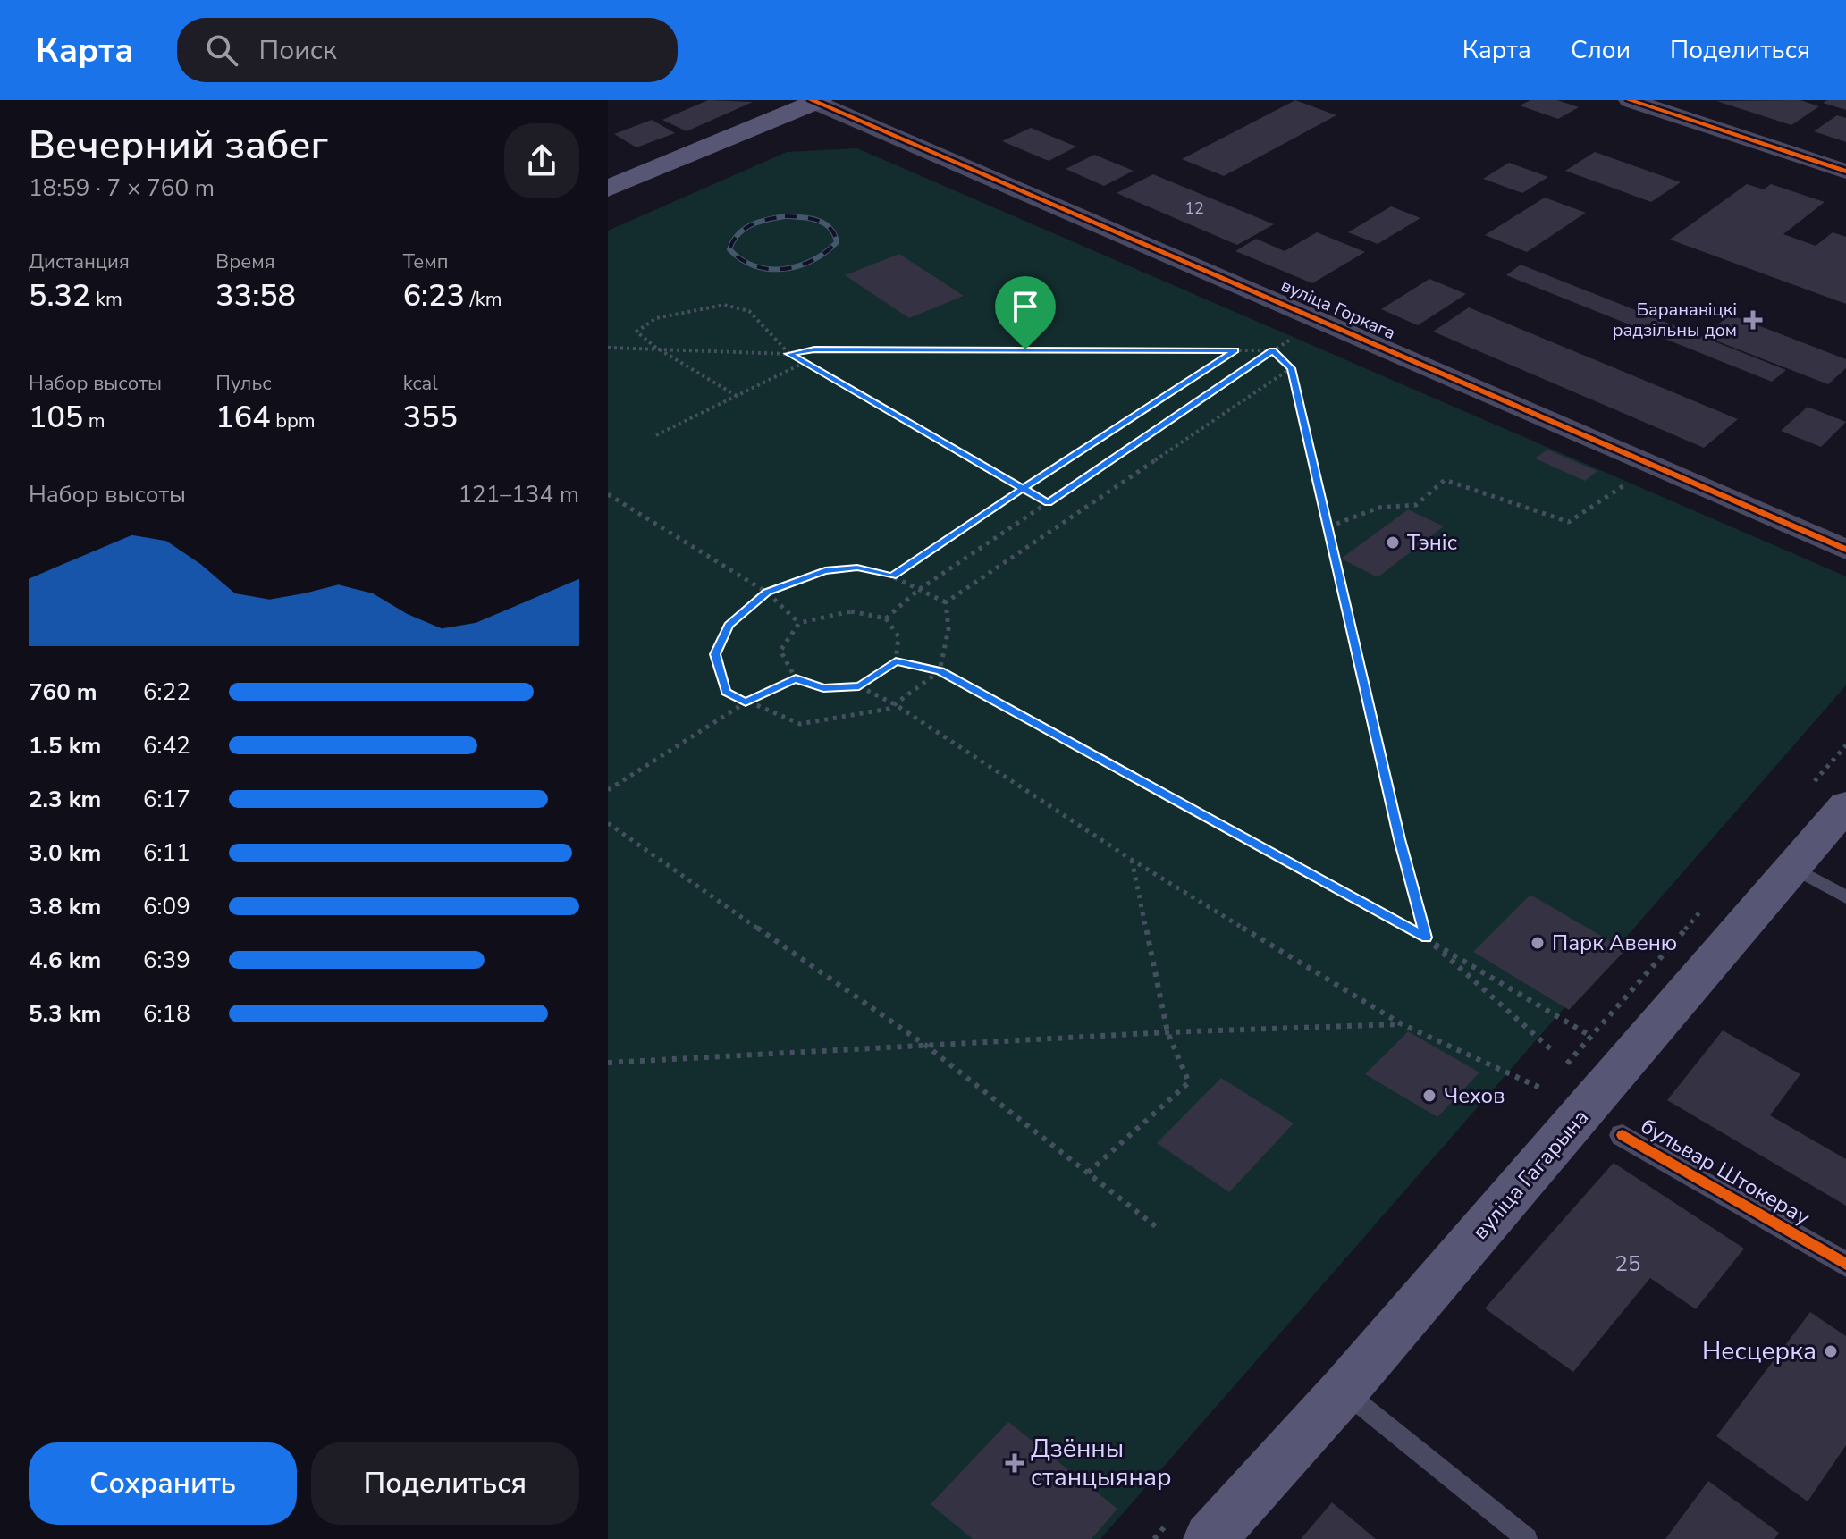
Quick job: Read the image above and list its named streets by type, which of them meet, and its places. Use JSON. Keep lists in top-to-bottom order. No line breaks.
{"streets":{"main road":["вуліца Гагарына"],"street":["вуліца Горкага","бульвар Штокерау"]},"places":{"health":["Баранавіцкі радзільны дом","Дзённы станцыянар"],"other":["Тэніс","Парк Авеню","Чехов","Несцерка"]},"house_numbers":["12","25"],"page":{"header":"Карта","search":"Поиск","nav":["Карта","Слои","Поделиться"],"heading":["Вечерний забег","18:59 · 7 × 760 m"],"stats":[["Дистанция","5.32 km"],["Время","33:58"],["Темп","6:23 /km"],["Набор высоты","105 m"],["Пульс","164 bpm"],["kcal","355"]],"chart":["Набор высоты","121–134 m"],"list":[{"name":"760 m","note":"6:22"},{"name":"1.5 km","note":"6:42"},{"name":"2.3 km","note":"6:17"},{"name":"3.0 km","note":"6:11"},{"name":"3.8 km","note":"6:09"},{"name":"4.6 km","note":"6:39"},{"name":"5.3 km","note":"6:18"}],"buttons":["Сохранить","Поделиться"]}}
